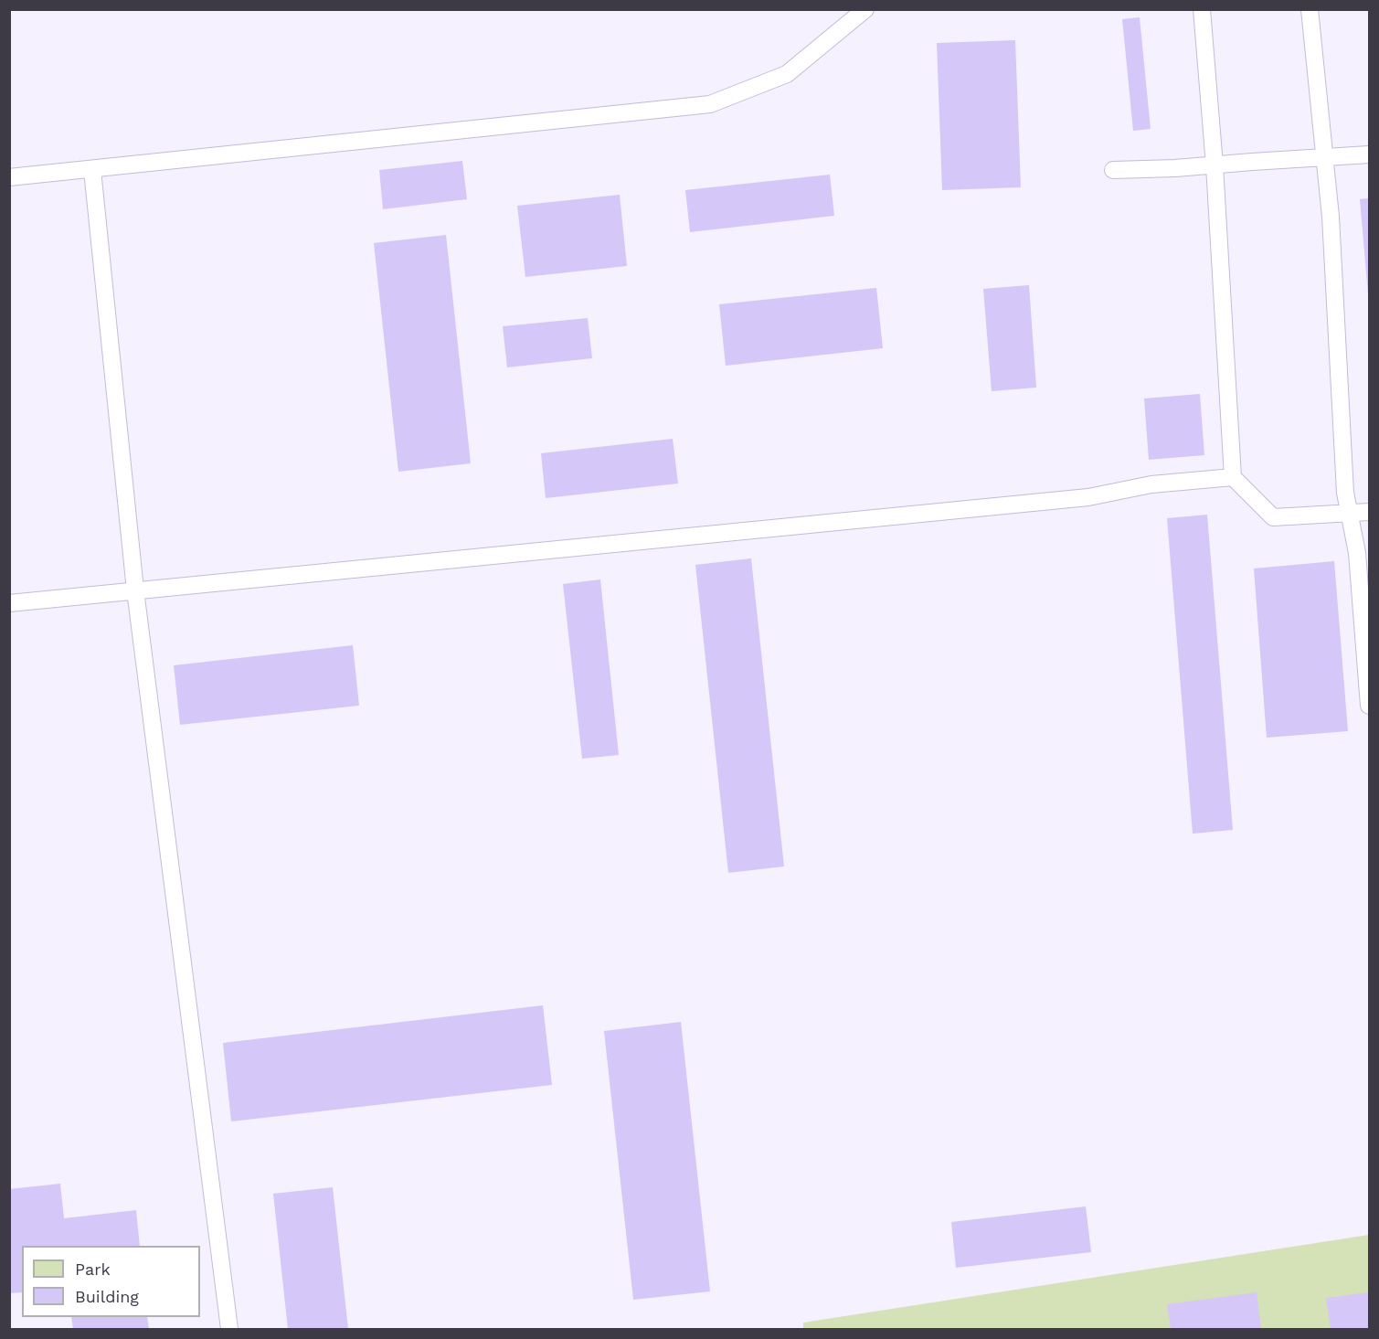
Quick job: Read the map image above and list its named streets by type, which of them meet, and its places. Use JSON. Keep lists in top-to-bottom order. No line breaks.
{"legend":["Park","Building"]}
